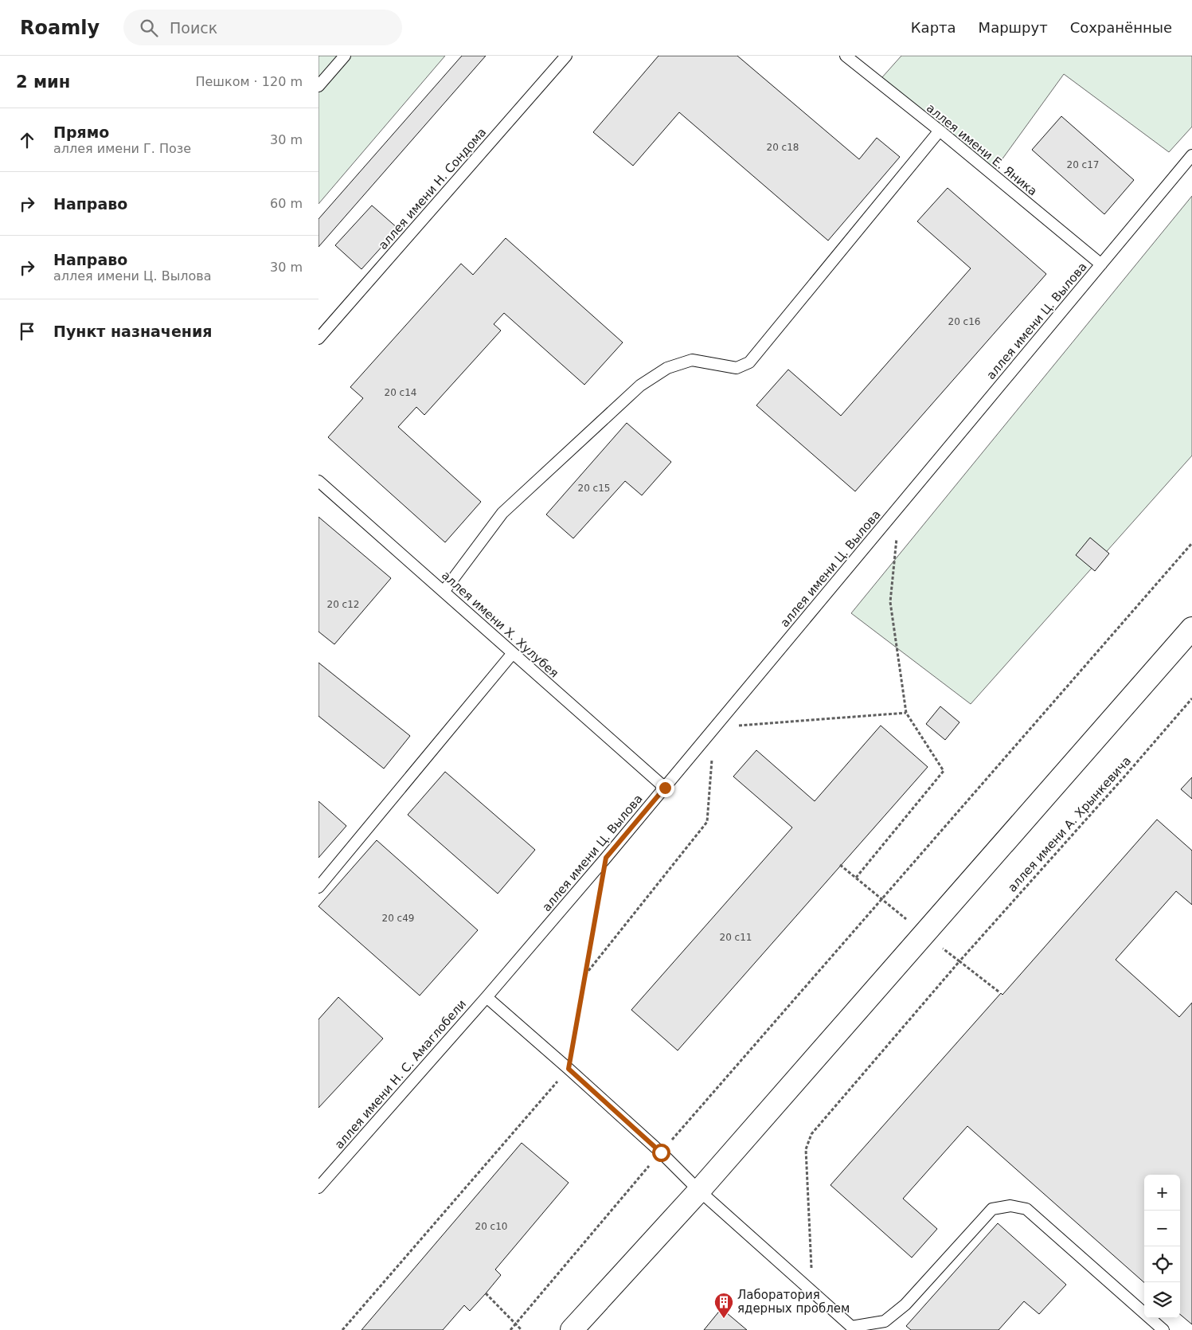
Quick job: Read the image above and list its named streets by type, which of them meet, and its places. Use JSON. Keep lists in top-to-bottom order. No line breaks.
{"streets":{"lane":["аллея имени Е. Яника","аллея имени Н. Сондома","аллея имени Ц. Вылова","аллея имени Х. Хулубея","аллея имени Н. С. Амаглобели"],"path":["аллея имени А. Хрынкевича"]},"crossings":[["аллея имени Е. Яника","аллея имени Ц. Вылова"],["аллея имени Ц. Вылова","аллея имени Х. Хулубея"],["аллея имени Ц. Вылова","аллея имени Н. С. Амаглобели"]],"places":{"building":["Лаборатория ядерных проблем"]},"house_numbers":["20 с18","20 с17","20 с16","20 с14","20 с15","20 с12","20 с49","20 с11","20 с10"],"page":{"header":"Roamly","search":"Поиск","nav":["Карта","Маршрут","Сохранённые"],"heading":["2 мин","Пешком · 120 m"],"list":[["Прямо","аллея имени Г. Позе","30 m"],["Направо","60 m"],["Направо","аллея имени Ц. Вылова","30 m"],"Пункт назначения"],"map_buttons":["+","−"]}}
